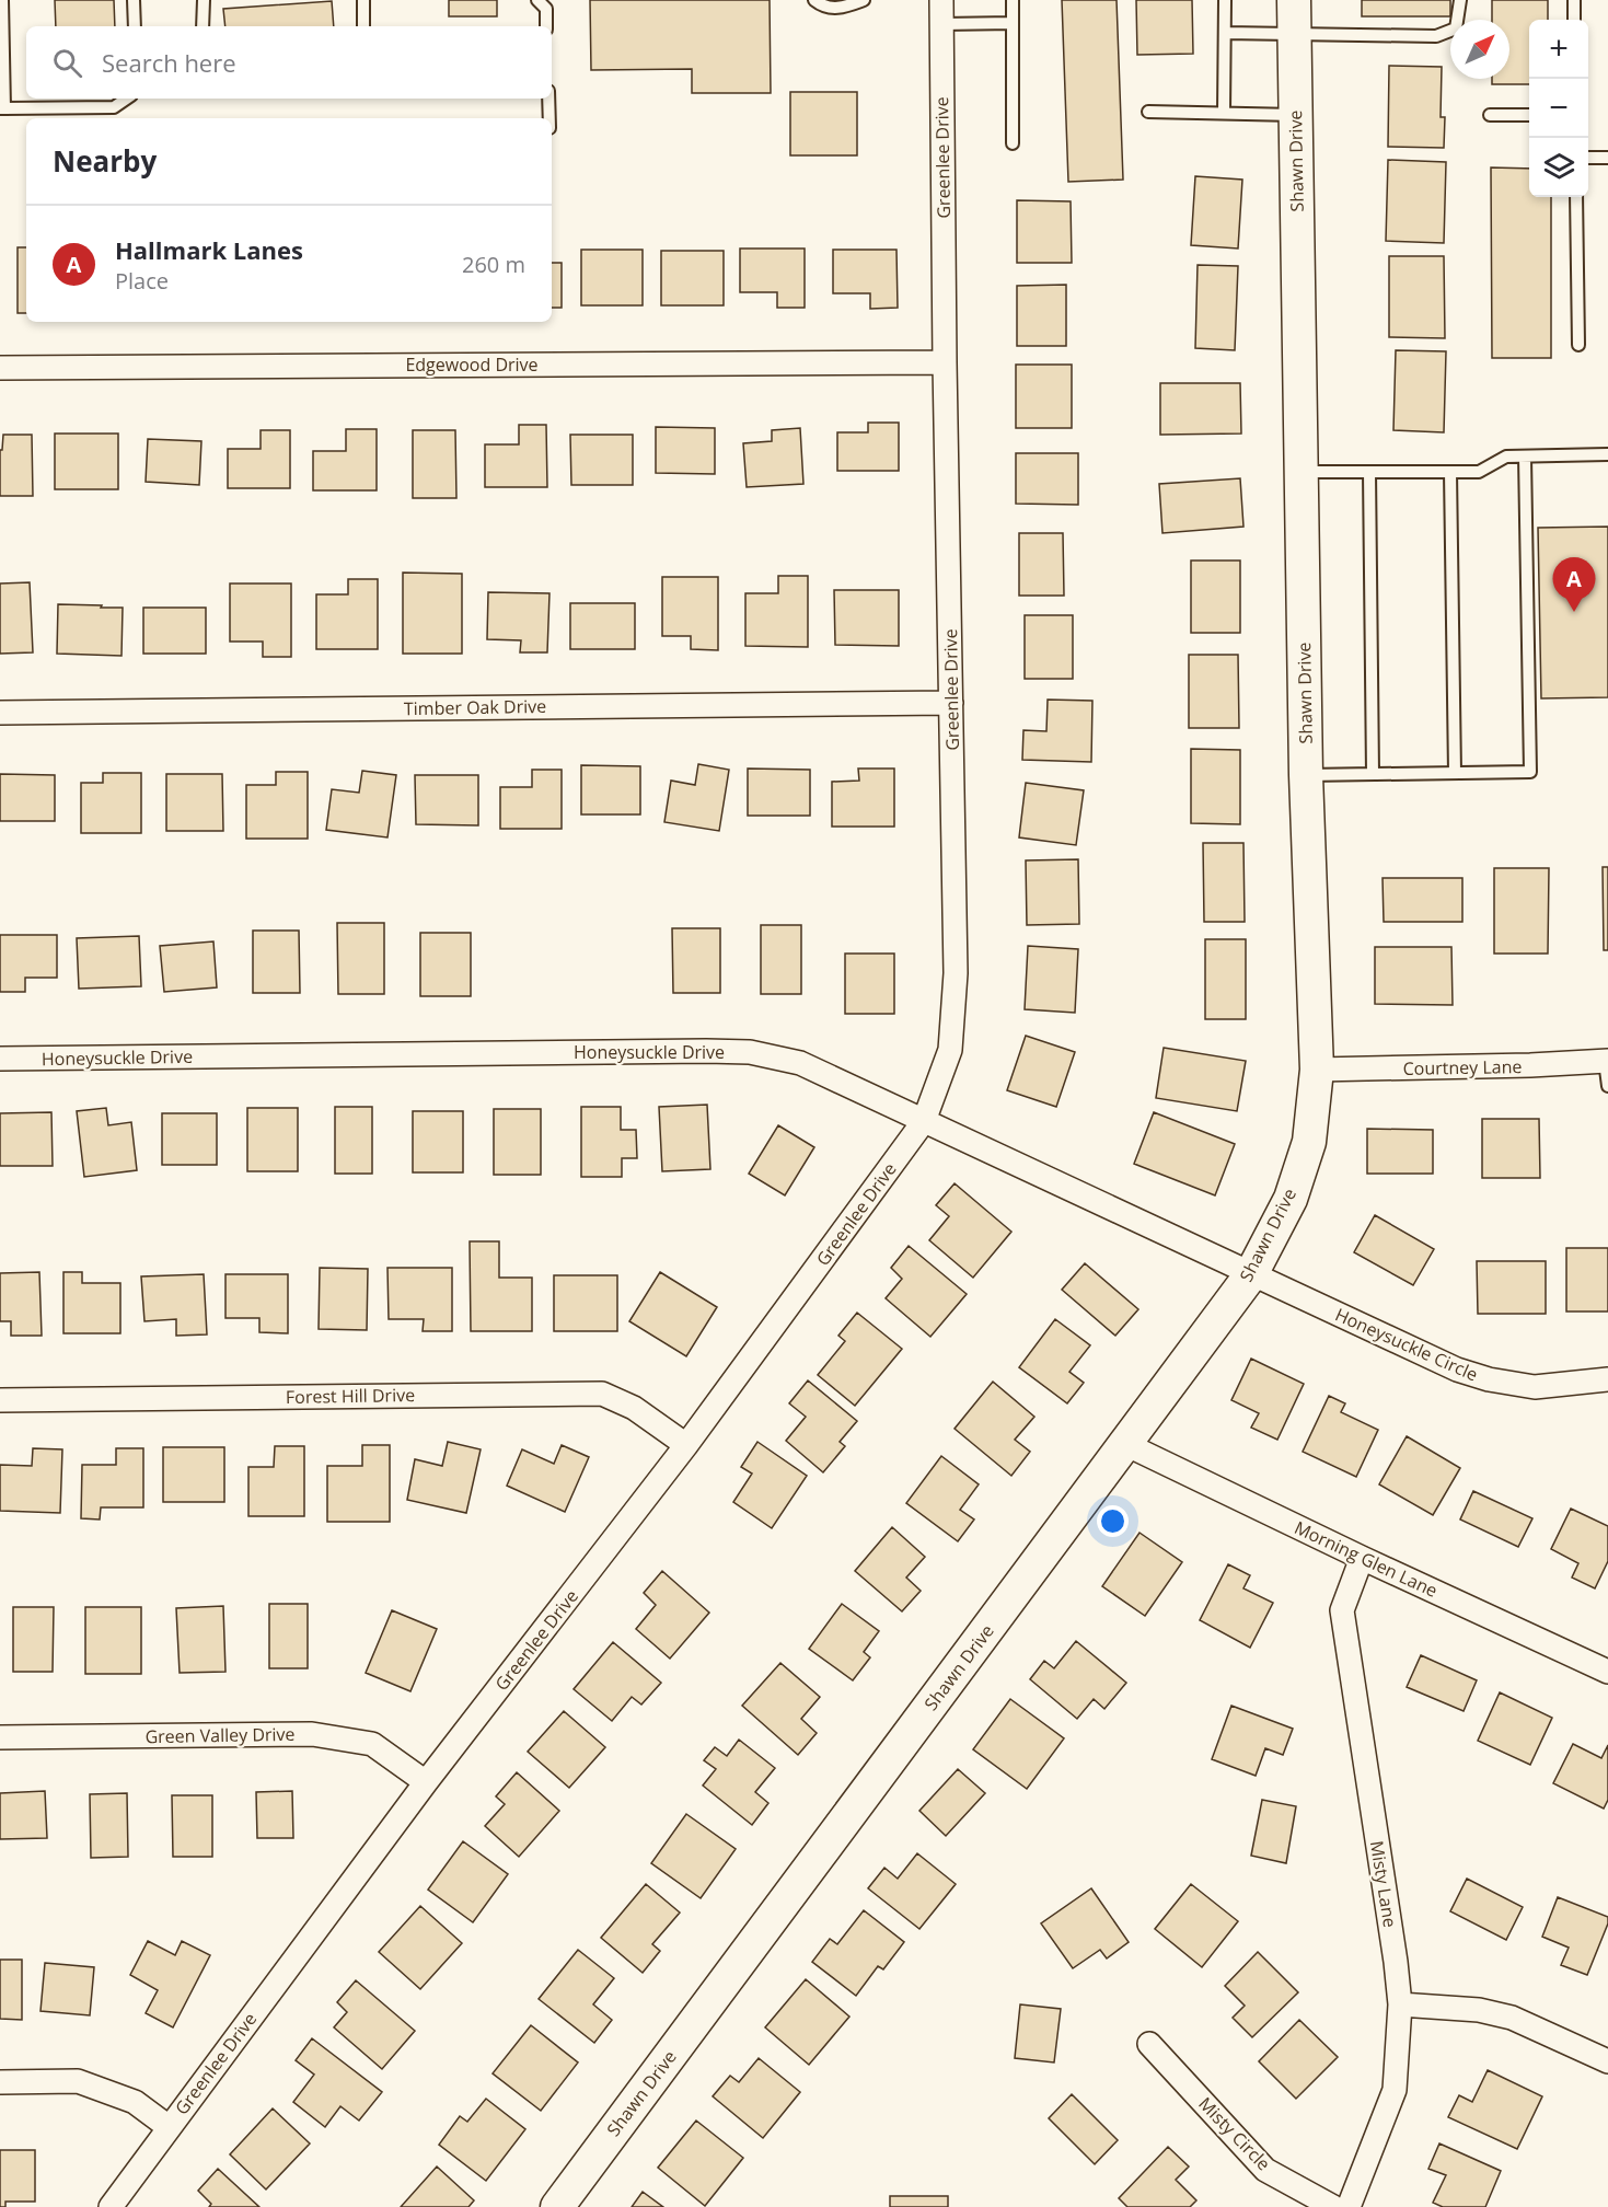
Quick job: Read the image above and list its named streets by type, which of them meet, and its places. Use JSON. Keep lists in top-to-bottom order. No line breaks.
{"streets":{"street":["Greenlee Drive","Shawn Drive","Edgewood Drive","Timber Oak Drive","Honeysuckle Drive","Courtney Lane","Honeysuckle Circle","Forest Hill Drive","Morning Glen Lane","Green Valley Drive","Misty Lane","Misty Circle"]},"crossings":[["Greenlee Drive","Edgewood Drive"],["Greenlee Drive","Timber Oak Drive"],["Greenlee Drive","Honeysuckle Drive"],["Greenlee Drive","Forest Hill Drive"],["Greenlee Drive","Green Valley Drive"],["Shawn Drive","Honeysuckle Drive"],["Shawn Drive","Courtney Lane"],["Shawn Drive","Honeysuckle Circle"],["Shawn Drive","Morning Glen Lane"],["Honeysuckle Drive","Honeysuckle Circle"],["Morning Glen Lane","Misty Lane"]],"north":"top right","page":{"map_buttons":["+","−"],"search":"Search here","heading":"Nearby","list":[{"mark":"A","name":"Hallmark Lanes","note":"Place","value":"260 m"}],"pins":"A"}}
